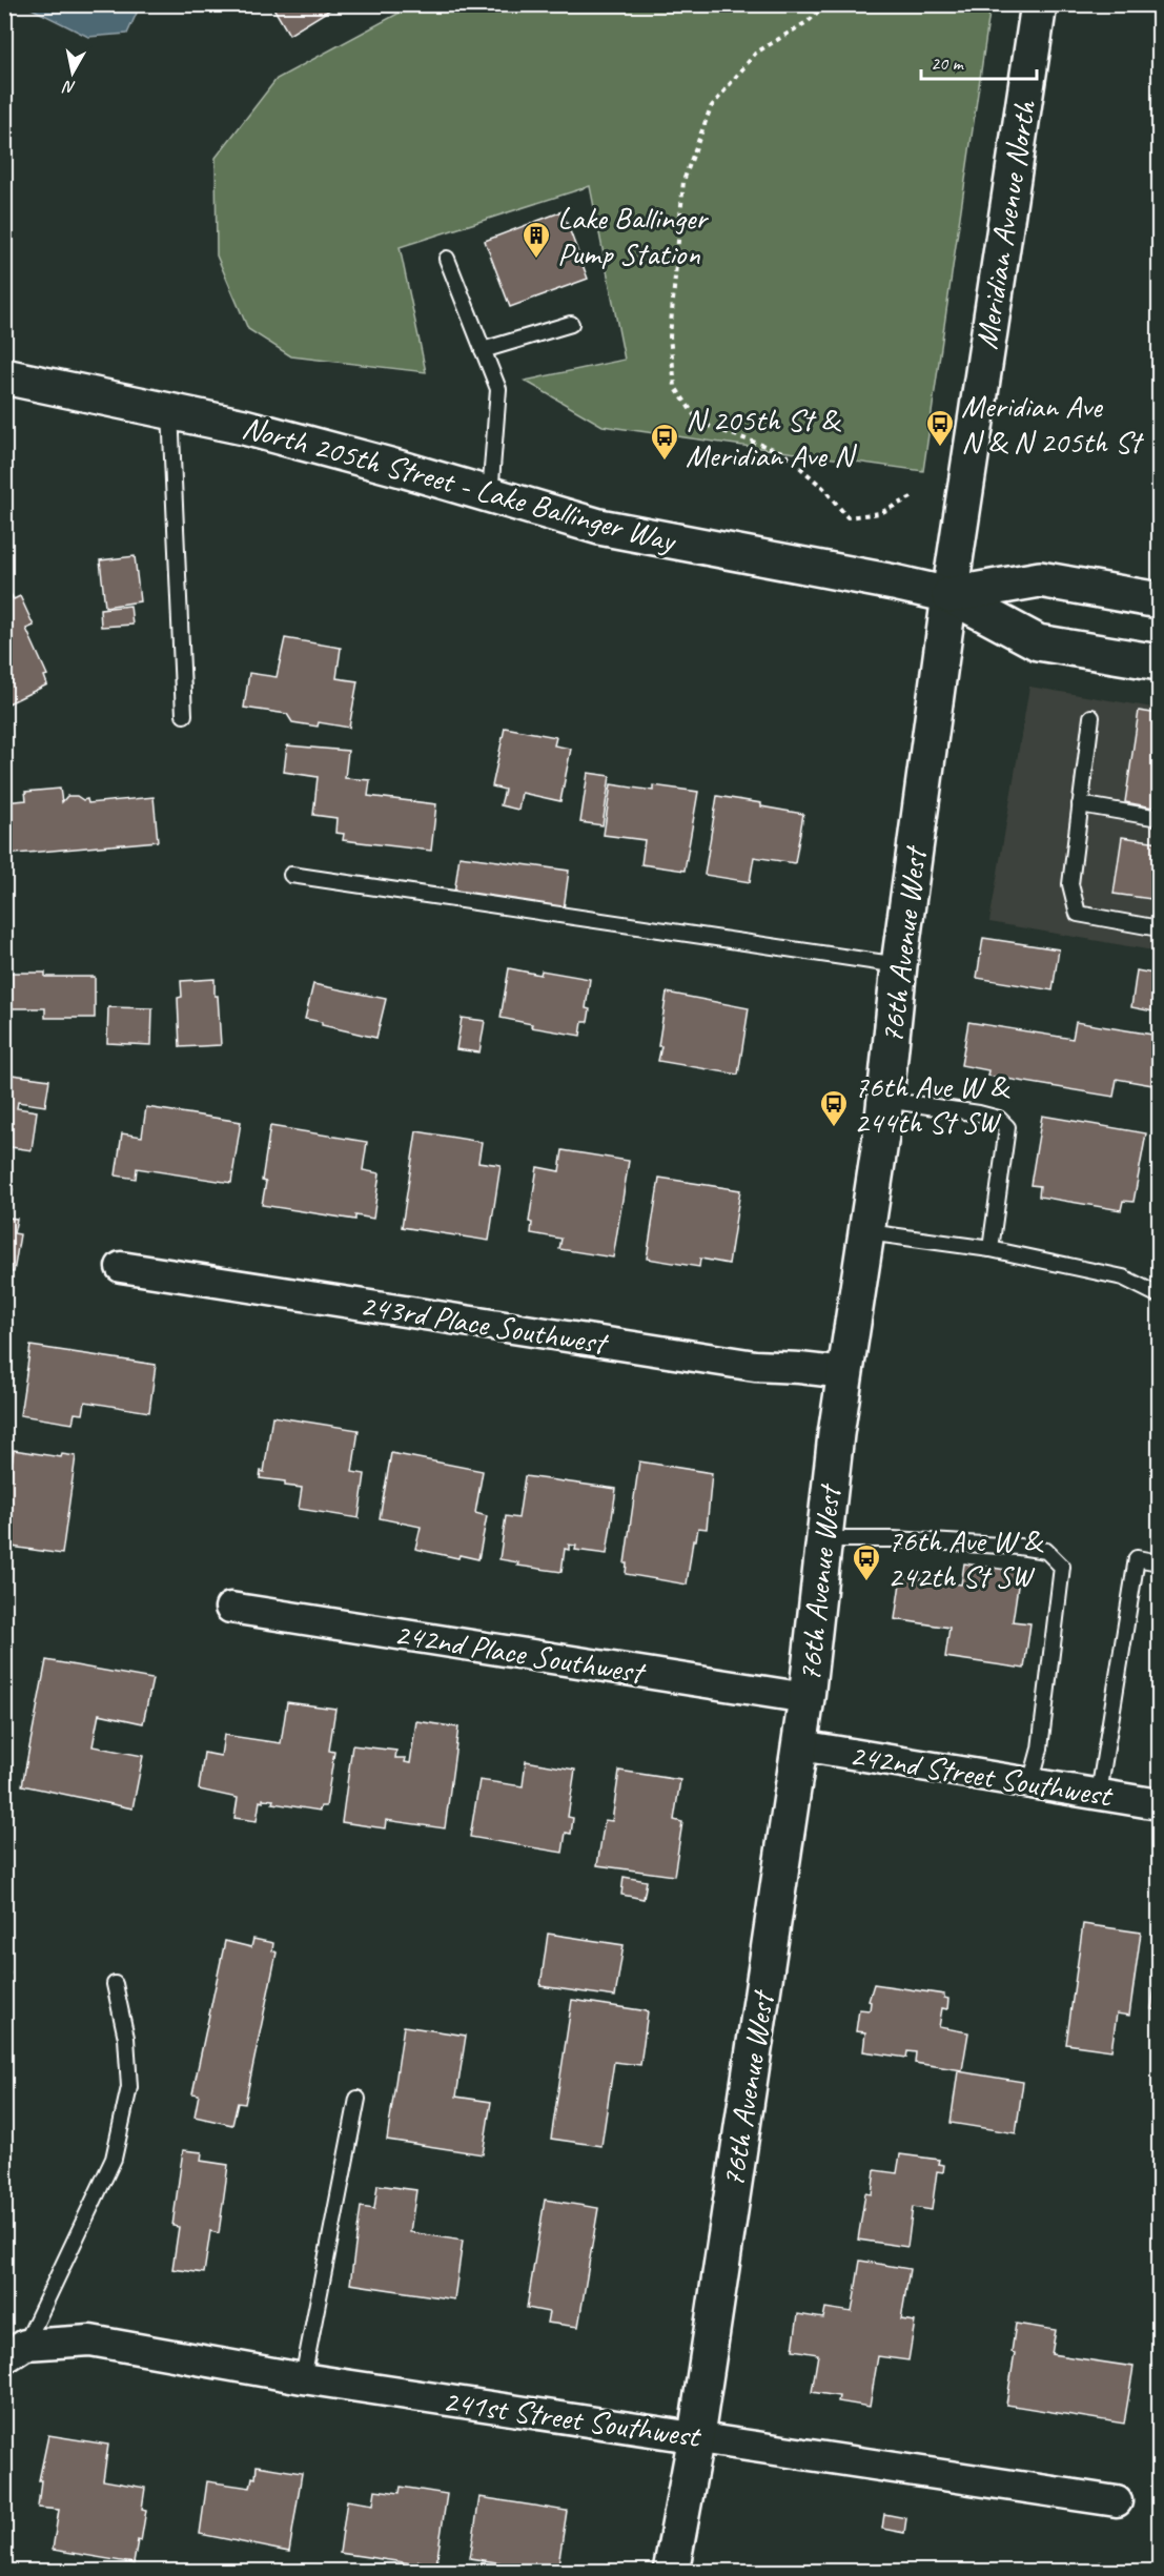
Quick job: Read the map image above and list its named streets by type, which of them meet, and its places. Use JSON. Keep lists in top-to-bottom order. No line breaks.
{"streets":{"street":["Meridian Avenue North","North 205th Street - Lake Ballinger Way","76th Avenue West","243rd Place Southwest","242nd Place Southwest","242nd Street Southwest","241st Street Southwest"]},"crossings":[["Meridian Avenue North","North 205th Street - Lake Ballinger Way"],["Meridian Avenue North","76th Avenue West"],["North 205th Street - Lake Ballinger Way","76th Avenue West"],["76th Avenue West","243rd Place Southwest"],["76th Avenue West","242nd Place Southwest"],["76th Avenue West","242nd Street Southwest"],["76th Avenue West","241st Street Southwest"]],"places":{"building":["Lake Ballinger Pump Station"],"bus stop":["Meridian Ave N & N 205th St","N 205th St & Meridian Ave N","76th Ave W & 244th St SW","76th Ave W & 242th St SW"]},"scale_bar":"20 m","north":"bottom"}
